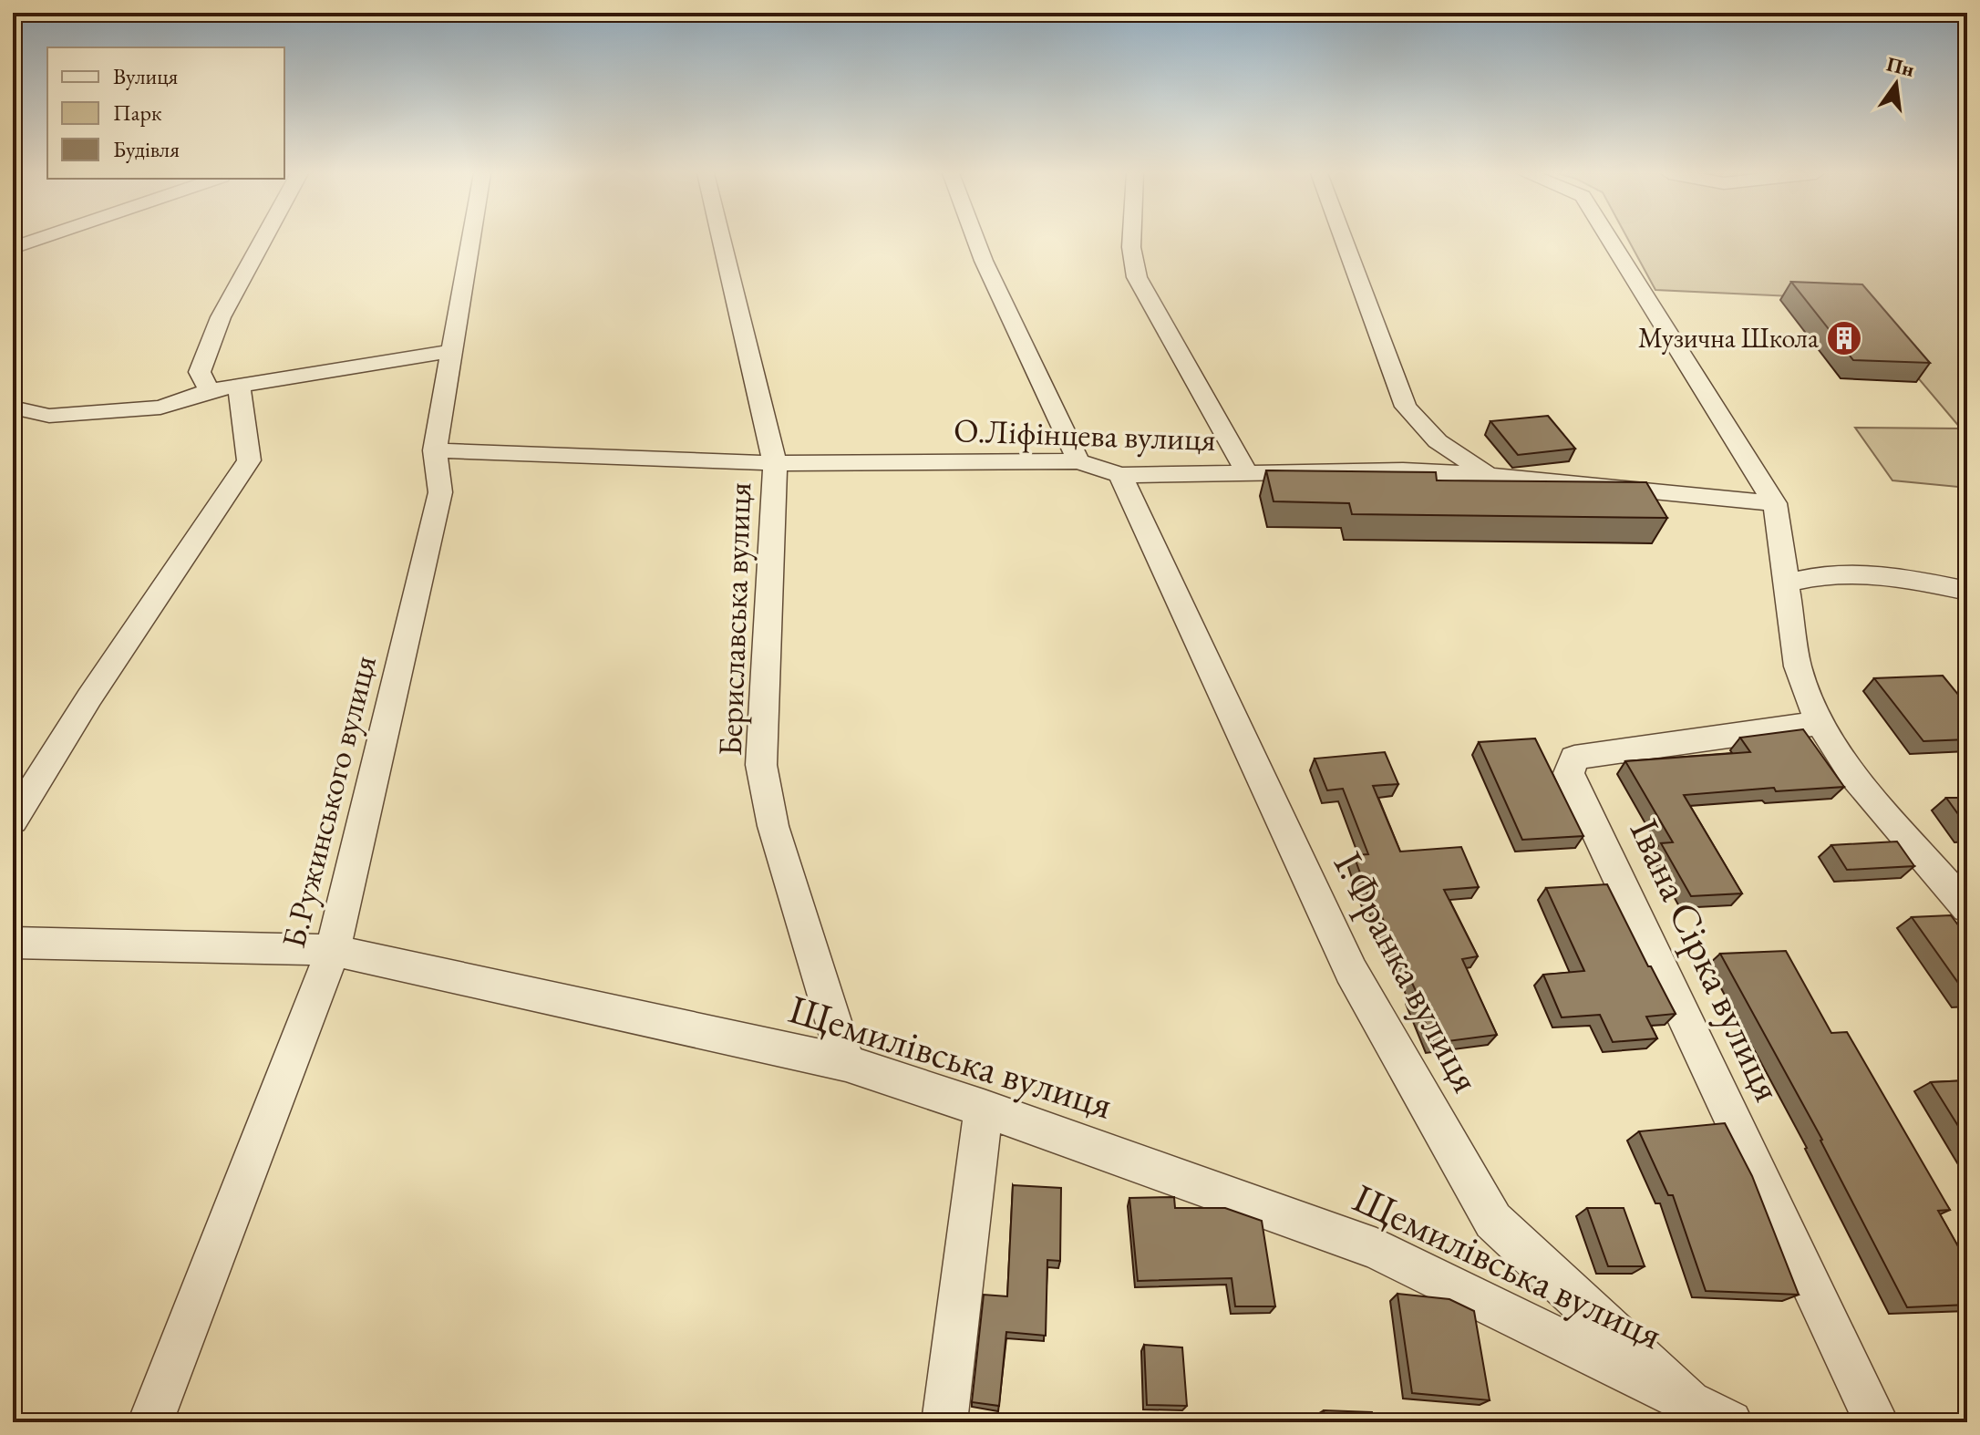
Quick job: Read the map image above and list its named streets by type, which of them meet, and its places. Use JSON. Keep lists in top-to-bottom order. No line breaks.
{"streets":{"street":["О.Ліфінцева вулиця","Бериславська вулиця","Б.Ружинського вулиця","Івана Сірка вулиця","І.Франка вулиця","Щемилівська вулиця"]},"crossings":[["О.Ліфінцева вулиця","Бериславська вулиця"],["О.Ліфінцева вулиця","Б.Ружинського вулиця"],["О.Ліфінцева вулиця","І.Франка вулиця"],["Бериславська вулиця","Щемилівська вулиця"],["Б.Ружинського вулиця","Щемилівська вулиця"],["І.Франка вулиця","Щемилівська вулиця"]],"places":{"building":["Музична Школа"]},"legend":["Вулиця","Парк","Будівля"],"north":"top"}
